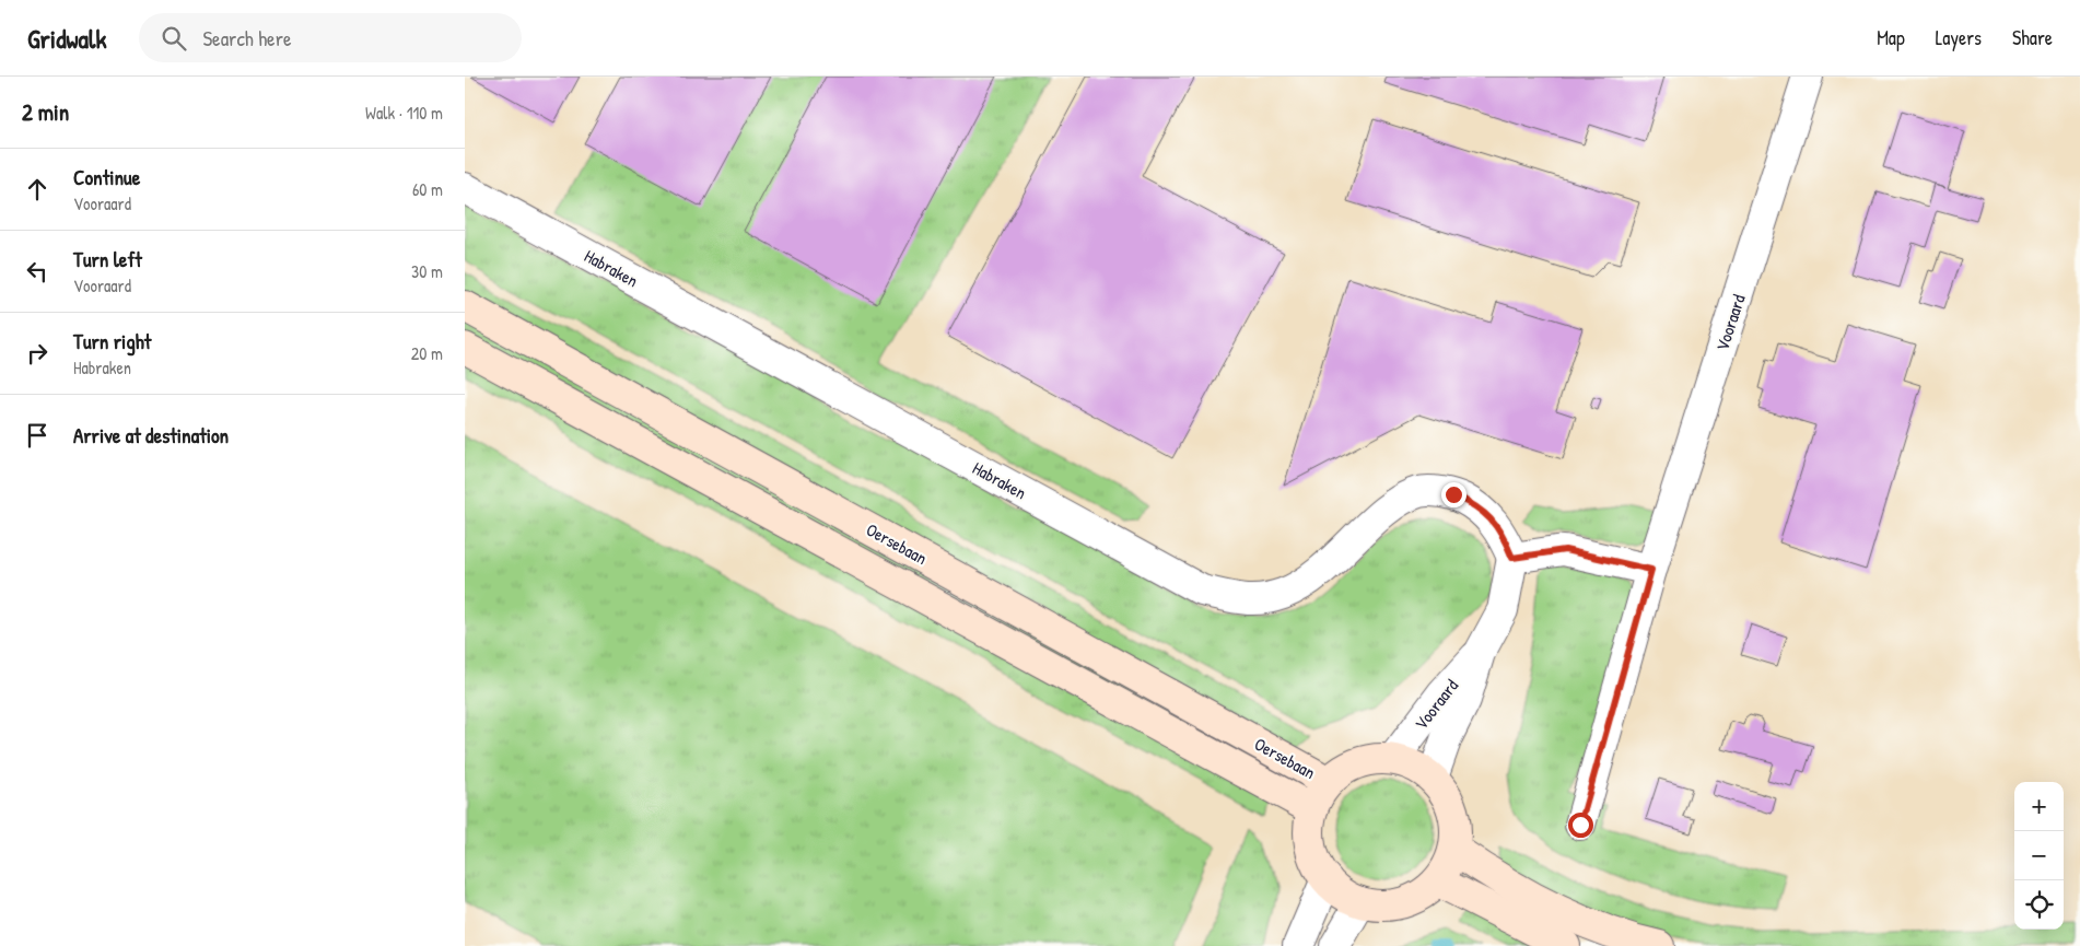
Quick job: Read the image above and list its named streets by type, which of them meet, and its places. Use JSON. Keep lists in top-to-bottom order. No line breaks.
{"streets":{"main road":["Oersebaan"],"street":["Habraken","Vooraard"]},"crossings":[["Habraken","Vooraard"],["Vooraard","Oersebaan"]],"page":{"header":"Gridwalk","search":"Search here","nav":["Map","Layers","Share"],"heading":["2 min","Walk · 110 m"],"list":[["Continue","Vooraard","60 m"],["Turn left","Vooraard","30 m"],["Turn right","Habraken","20 m"],"Arrive at destination"],"map_buttons":["+","−"]}}
